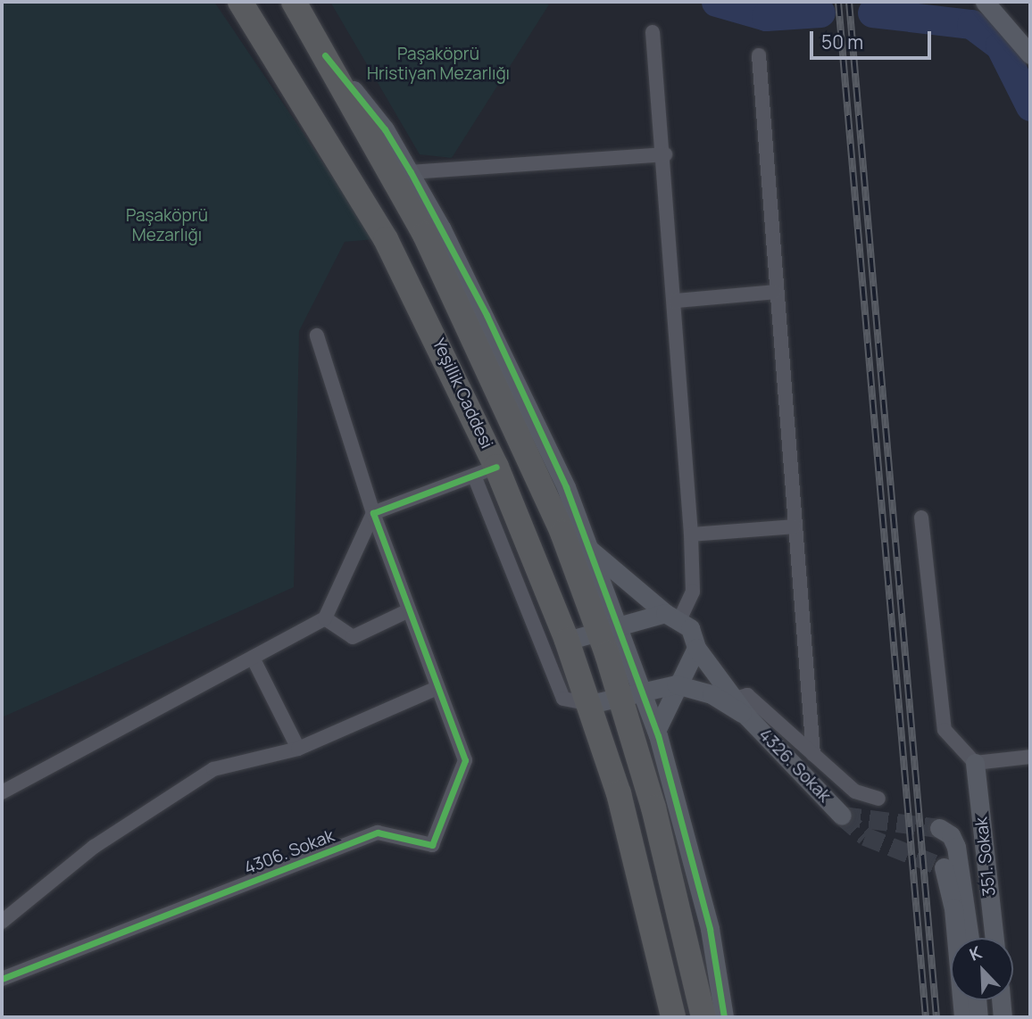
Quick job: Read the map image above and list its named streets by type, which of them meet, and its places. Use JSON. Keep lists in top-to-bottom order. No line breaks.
{"streets":{"highway":["Yeşillik Caddesi"],"street":["4326. Sokak","4306. Sokak","351. Sokak"]},"parks":["Paşaköprü Hristiyan Mezarlığı","Paşaköprü Mezarlığı"],"scale_bar":"50 m","north":"top left"}
